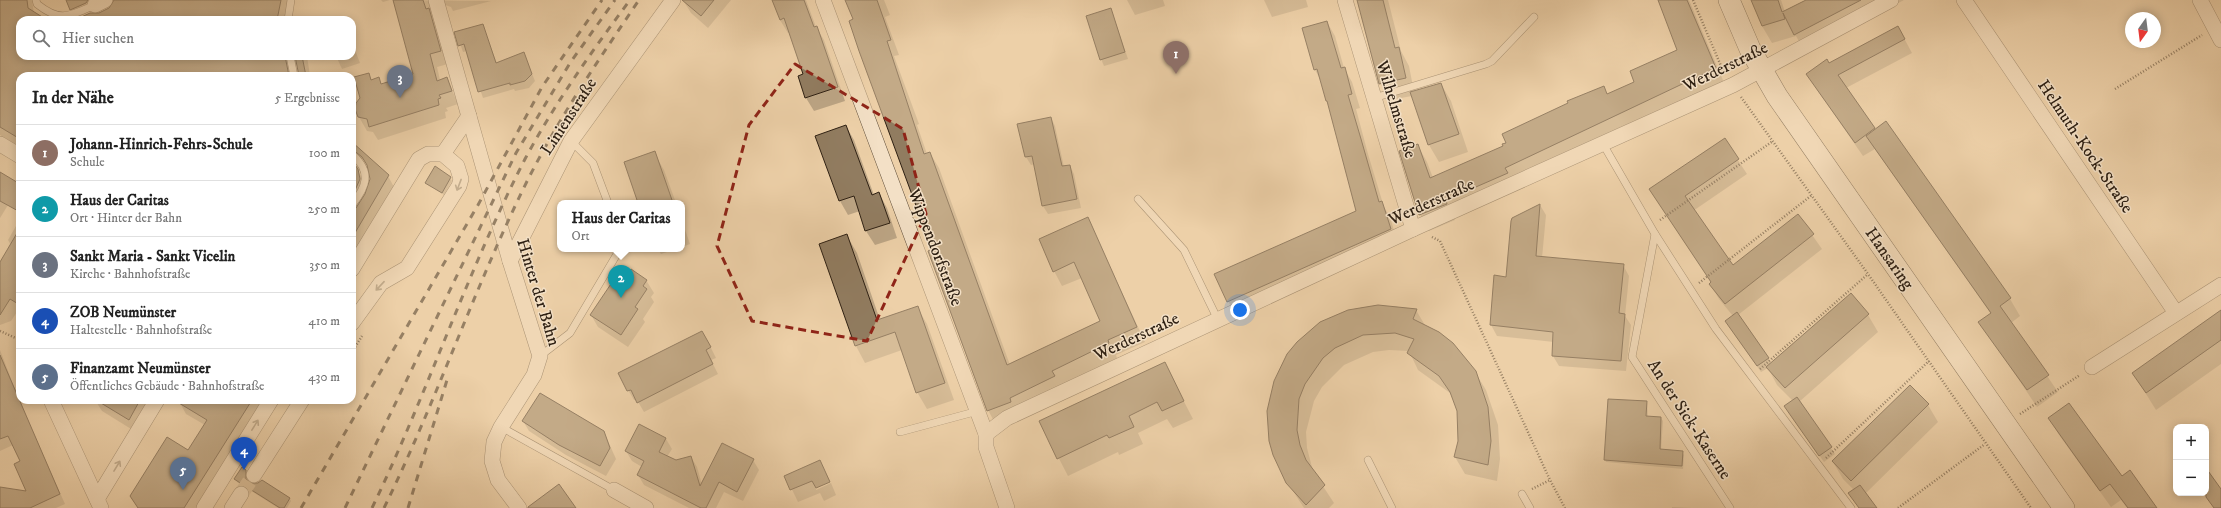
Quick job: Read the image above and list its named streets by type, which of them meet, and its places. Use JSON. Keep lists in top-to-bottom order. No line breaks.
{"streets":{"main road":["Hansaring"],"street":["Werderstraße","Wilhelmstraße","Linienstraße","Helmuth-Kock-Straße","Wippendorfstraße","Hinter der Bahn"],"lane":["An der Sick-Kaserne"]},"crossings":[["Werderstraße","Wilhelmstraße"],["Werderstraße","Wippendorfstraße"],["Werderstraße","Hansaring"],["Linienstraße","Hinter der Bahn"]],"north":"bottom","page":{"search":"Hier suchen","pins":["1","3","2","4","5"],"heading":["In der Nähe","5 Ergebnisse"],"list":[{"mark":"1","name":"Johann-Hinrich-Fehrs-Schule","note":"Schule","value":"100 m"},{"mark":"2","name":"Haus der Caritas","note":"Ort · Hinter der Bahn","value":"250 m"},{"mark":"3","name":"Sankt Maria - Sankt Vicelin","note":"Kirche · Bahnhofstraße","value":"350 m"},{"mark":"4","name":"ZOB Neumünster","note":"Haltestelle · Bahnhofstraße","value":"410 m"},{"mark":"5","name":"Finanzamt Neumünster","note":"Öffentliches Gebäude · Bahnhofstraße","value":"430 m"}],"popup":["Haus der Caritas","Ort"],"map_buttons":["+","−"]}}
